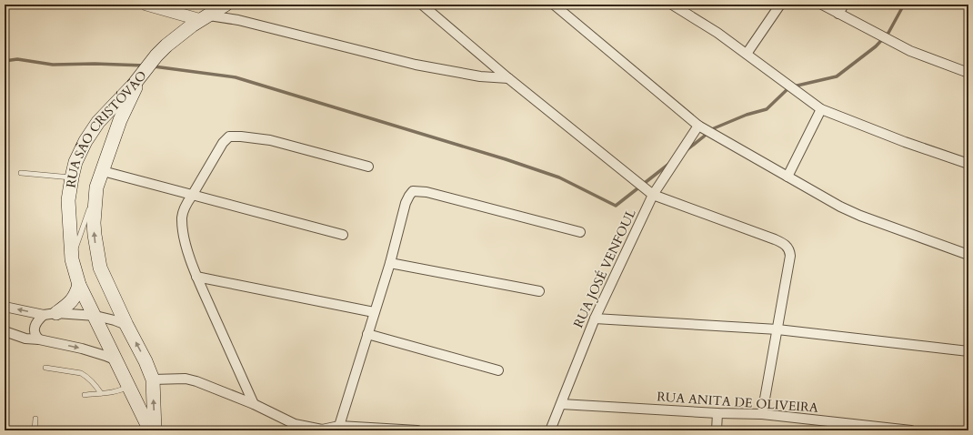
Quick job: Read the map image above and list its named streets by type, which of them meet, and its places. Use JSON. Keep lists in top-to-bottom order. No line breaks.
{"streets":{"main road":["RUA SÃO CRISTÓVÃO"],"street":["RUA JOSÉ VENFOUL","RUA ANITA DE OLIVEIRA"]},"crossings":[["RUA JOSÉ VENFOUL","RUA ANITA DE OLIVEIRA"]]}
